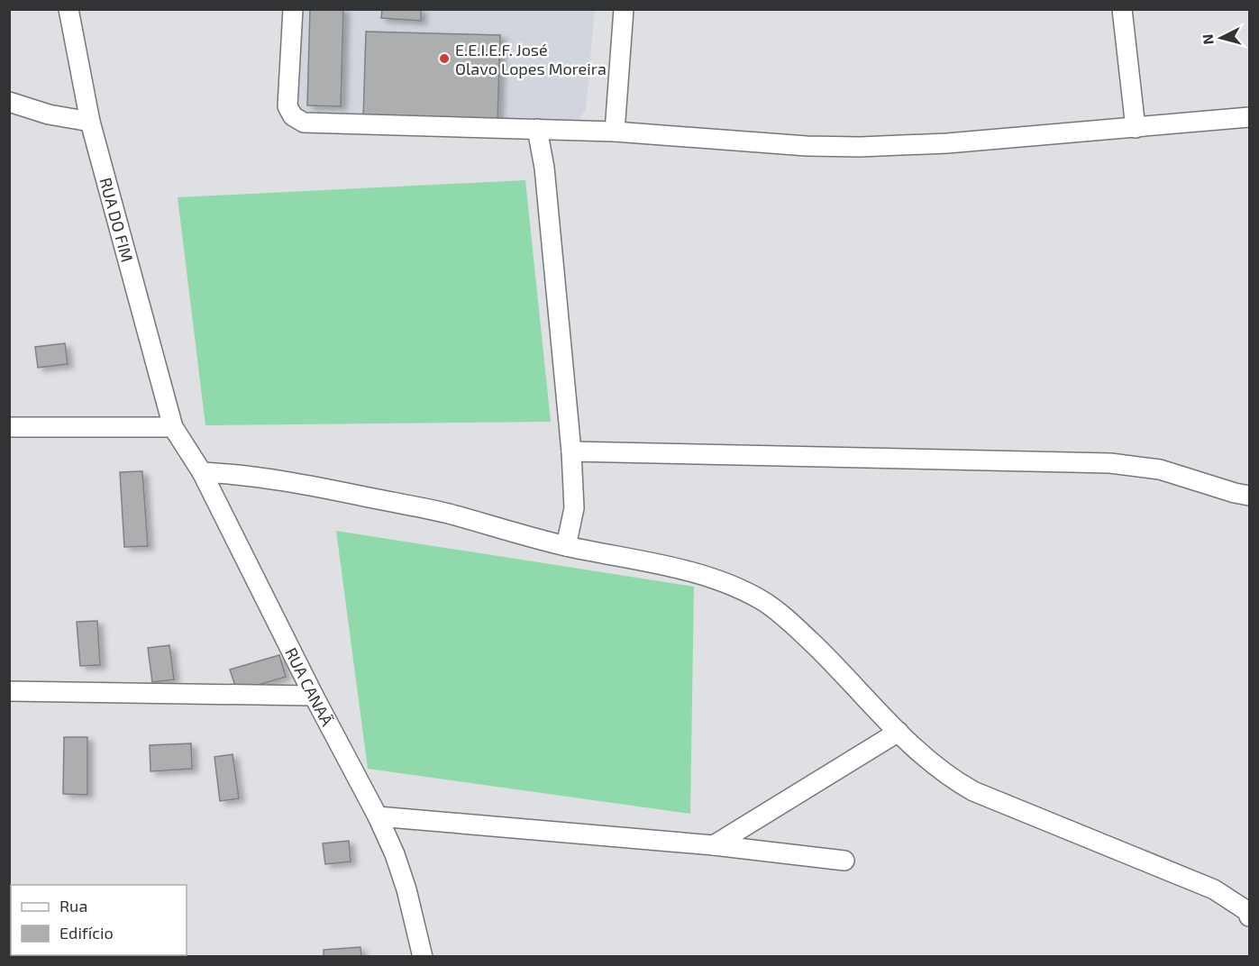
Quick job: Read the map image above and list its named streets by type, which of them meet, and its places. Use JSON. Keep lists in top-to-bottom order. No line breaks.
{"streets":{"street":["RUA DO FIM","RUA CANAÃ"]},"crossings":[["RUA DO FIM","RUA CANAÃ"]],"places":["E.E.I.E.F. José Olavo Lopes Moreira"],"legend":["Rua","Edifício"],"north":"left"}
